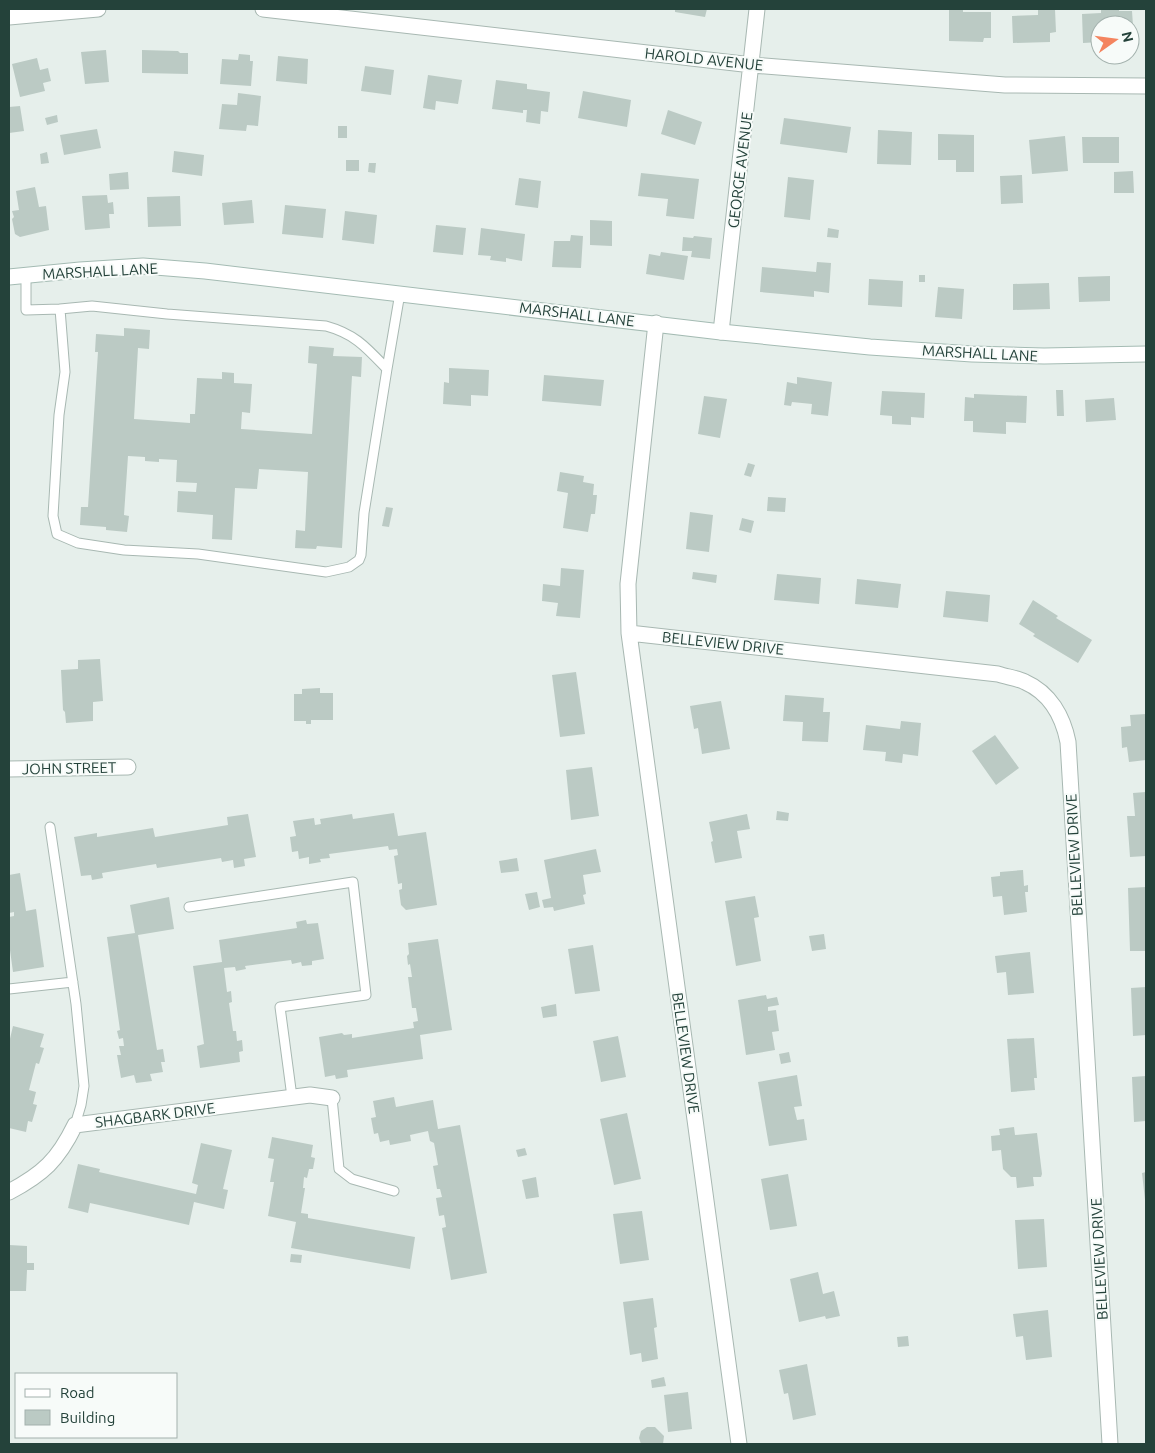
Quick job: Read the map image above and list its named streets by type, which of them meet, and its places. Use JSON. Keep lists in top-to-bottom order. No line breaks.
{"streets":{"street":["HAROLD AVENUE","GEORGE AVENUE","MARSHALL LANE","BELLEVIEW DRIVE","JOHN STREET","SHAGBARK DRIVE"]},"crossings":[["HAROLD AVENUE","GEORGE AVENUE"],["GEORGE AVENUE","MARSHALL LANE"],["MARSHALL LANE","BELLEVIEW DRIVE"]],"legend":["Road","Building"],"north":"right"}
